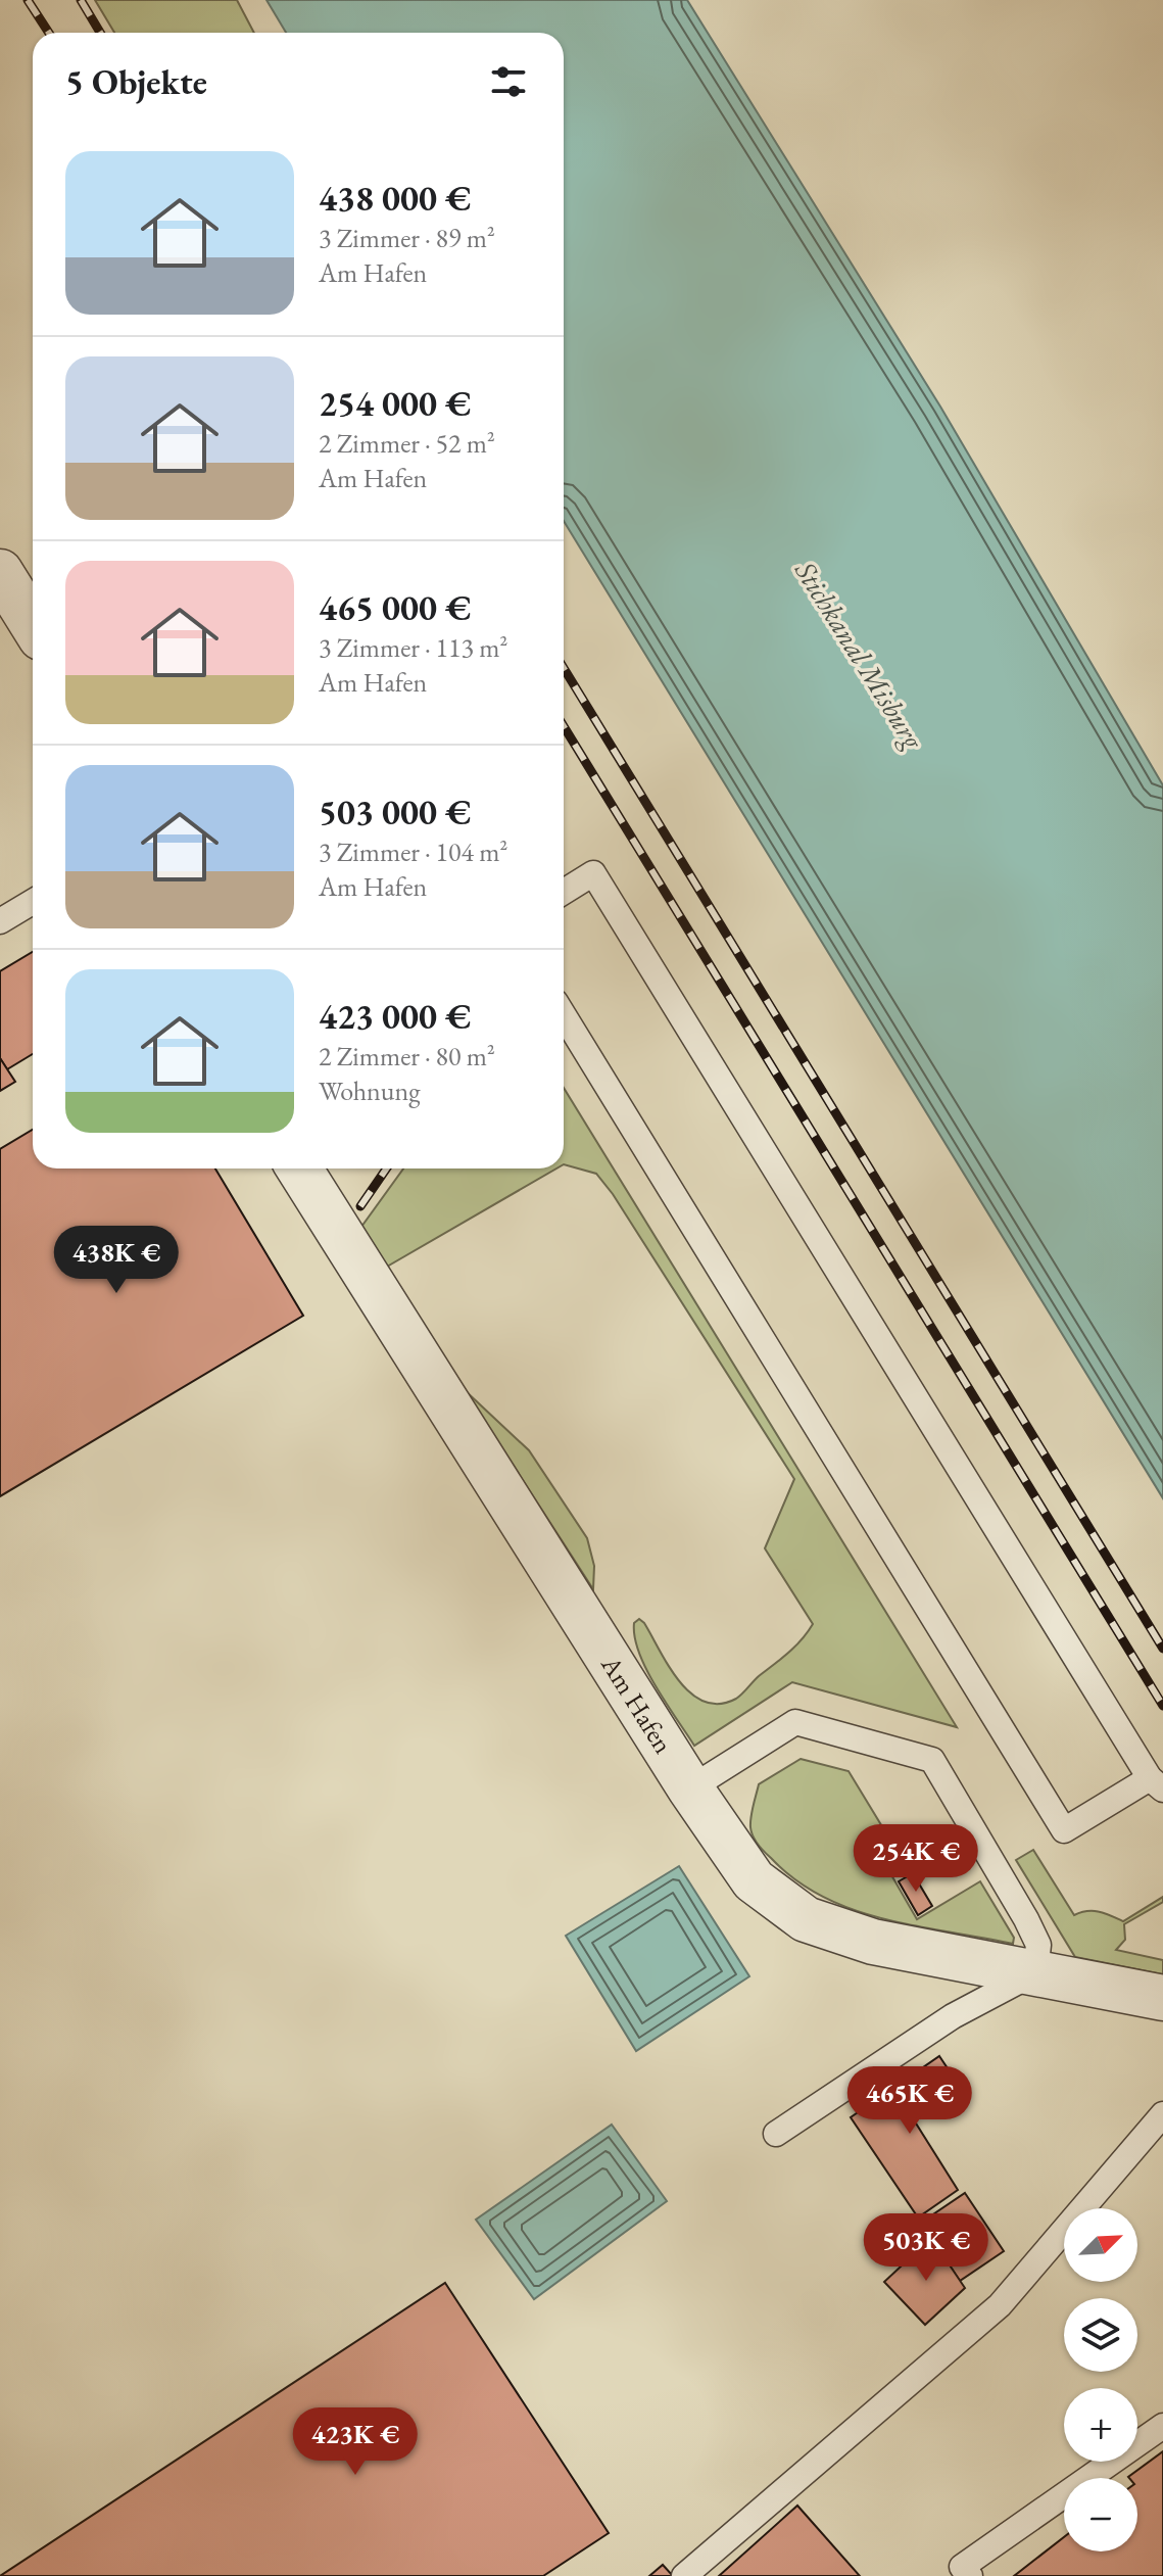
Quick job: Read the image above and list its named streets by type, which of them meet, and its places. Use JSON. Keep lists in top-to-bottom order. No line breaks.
{"streets":{"street":["Am Hafen"]},"water":["Stichkanal Misburg"],"north":"top right","page":{"heading":"5 Objekte","list":[{"name":"438 000 €","note":"3 Zimmer · 89 m² · Am Hafen"},{"name":"254 000 €","note":"2 Zimmer · 52 m² · Am Hafen"},{"name":"465 000 €","note":"3 Zimmer · 113 m² · Am Hafen"},{"name":"503 000 €","note":"3 Zimmer · 104 m² · Am Hafen"},{"name":"423 000 €","note":"2 Zimmer · 80 m² · Wohnung"}],"price":["438K €","254K €","465K €","503K €","423K €"],"map_buttons":["+","−"]}}
